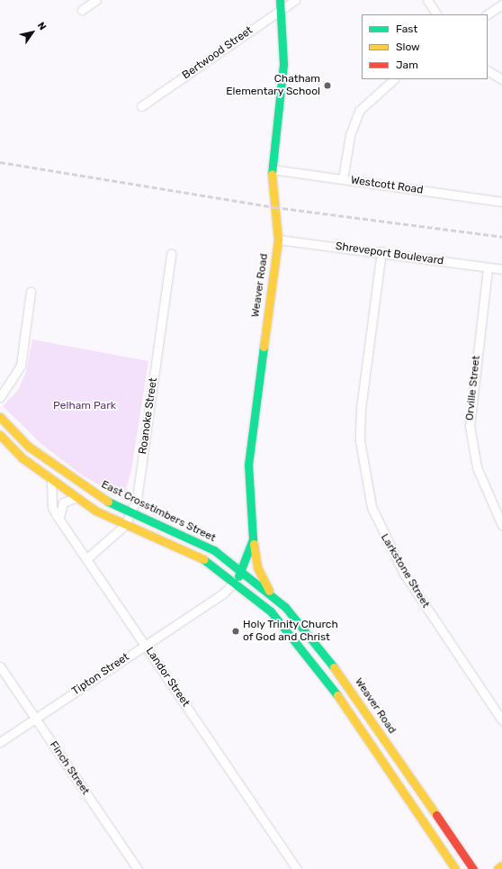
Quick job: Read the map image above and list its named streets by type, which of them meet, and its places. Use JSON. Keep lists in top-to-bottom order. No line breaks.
{"streets":{"main road":["Weaver Road","East Crosstimbers Street"],"street":["Bertwood Street","Westcott Road","Shreveport Boulevard","Orville Street","Roanoke Street","Larkstone Street","Tipton Street","Landor Street","Finch Street"]},"crossings":[["Bertwood Street","Weaver Road"],["Westcott Road","Weaver Road"],["Shreveport Boulevard","Weaver Road"],["Shreveport Boulevard","Orville Street"],["Shreveport Boulevard","Larkstone Street"],["Weaver Road","East Crosstimbers Street"],["Weaver Road","Tipton Street"],["Roanoke Street","East Crosstimbers Street"],["Roanoke Street","Landor Street"],["Tipton Street","Landor Street"],["Tipton Street","Finch Street"]],"parks":["Pelham Park"],"places":["Chatham Elementary School","Holy Trinity Church of God and Christ"],"legend":["Fast","Slow","Jam"],"north":"top right"}
